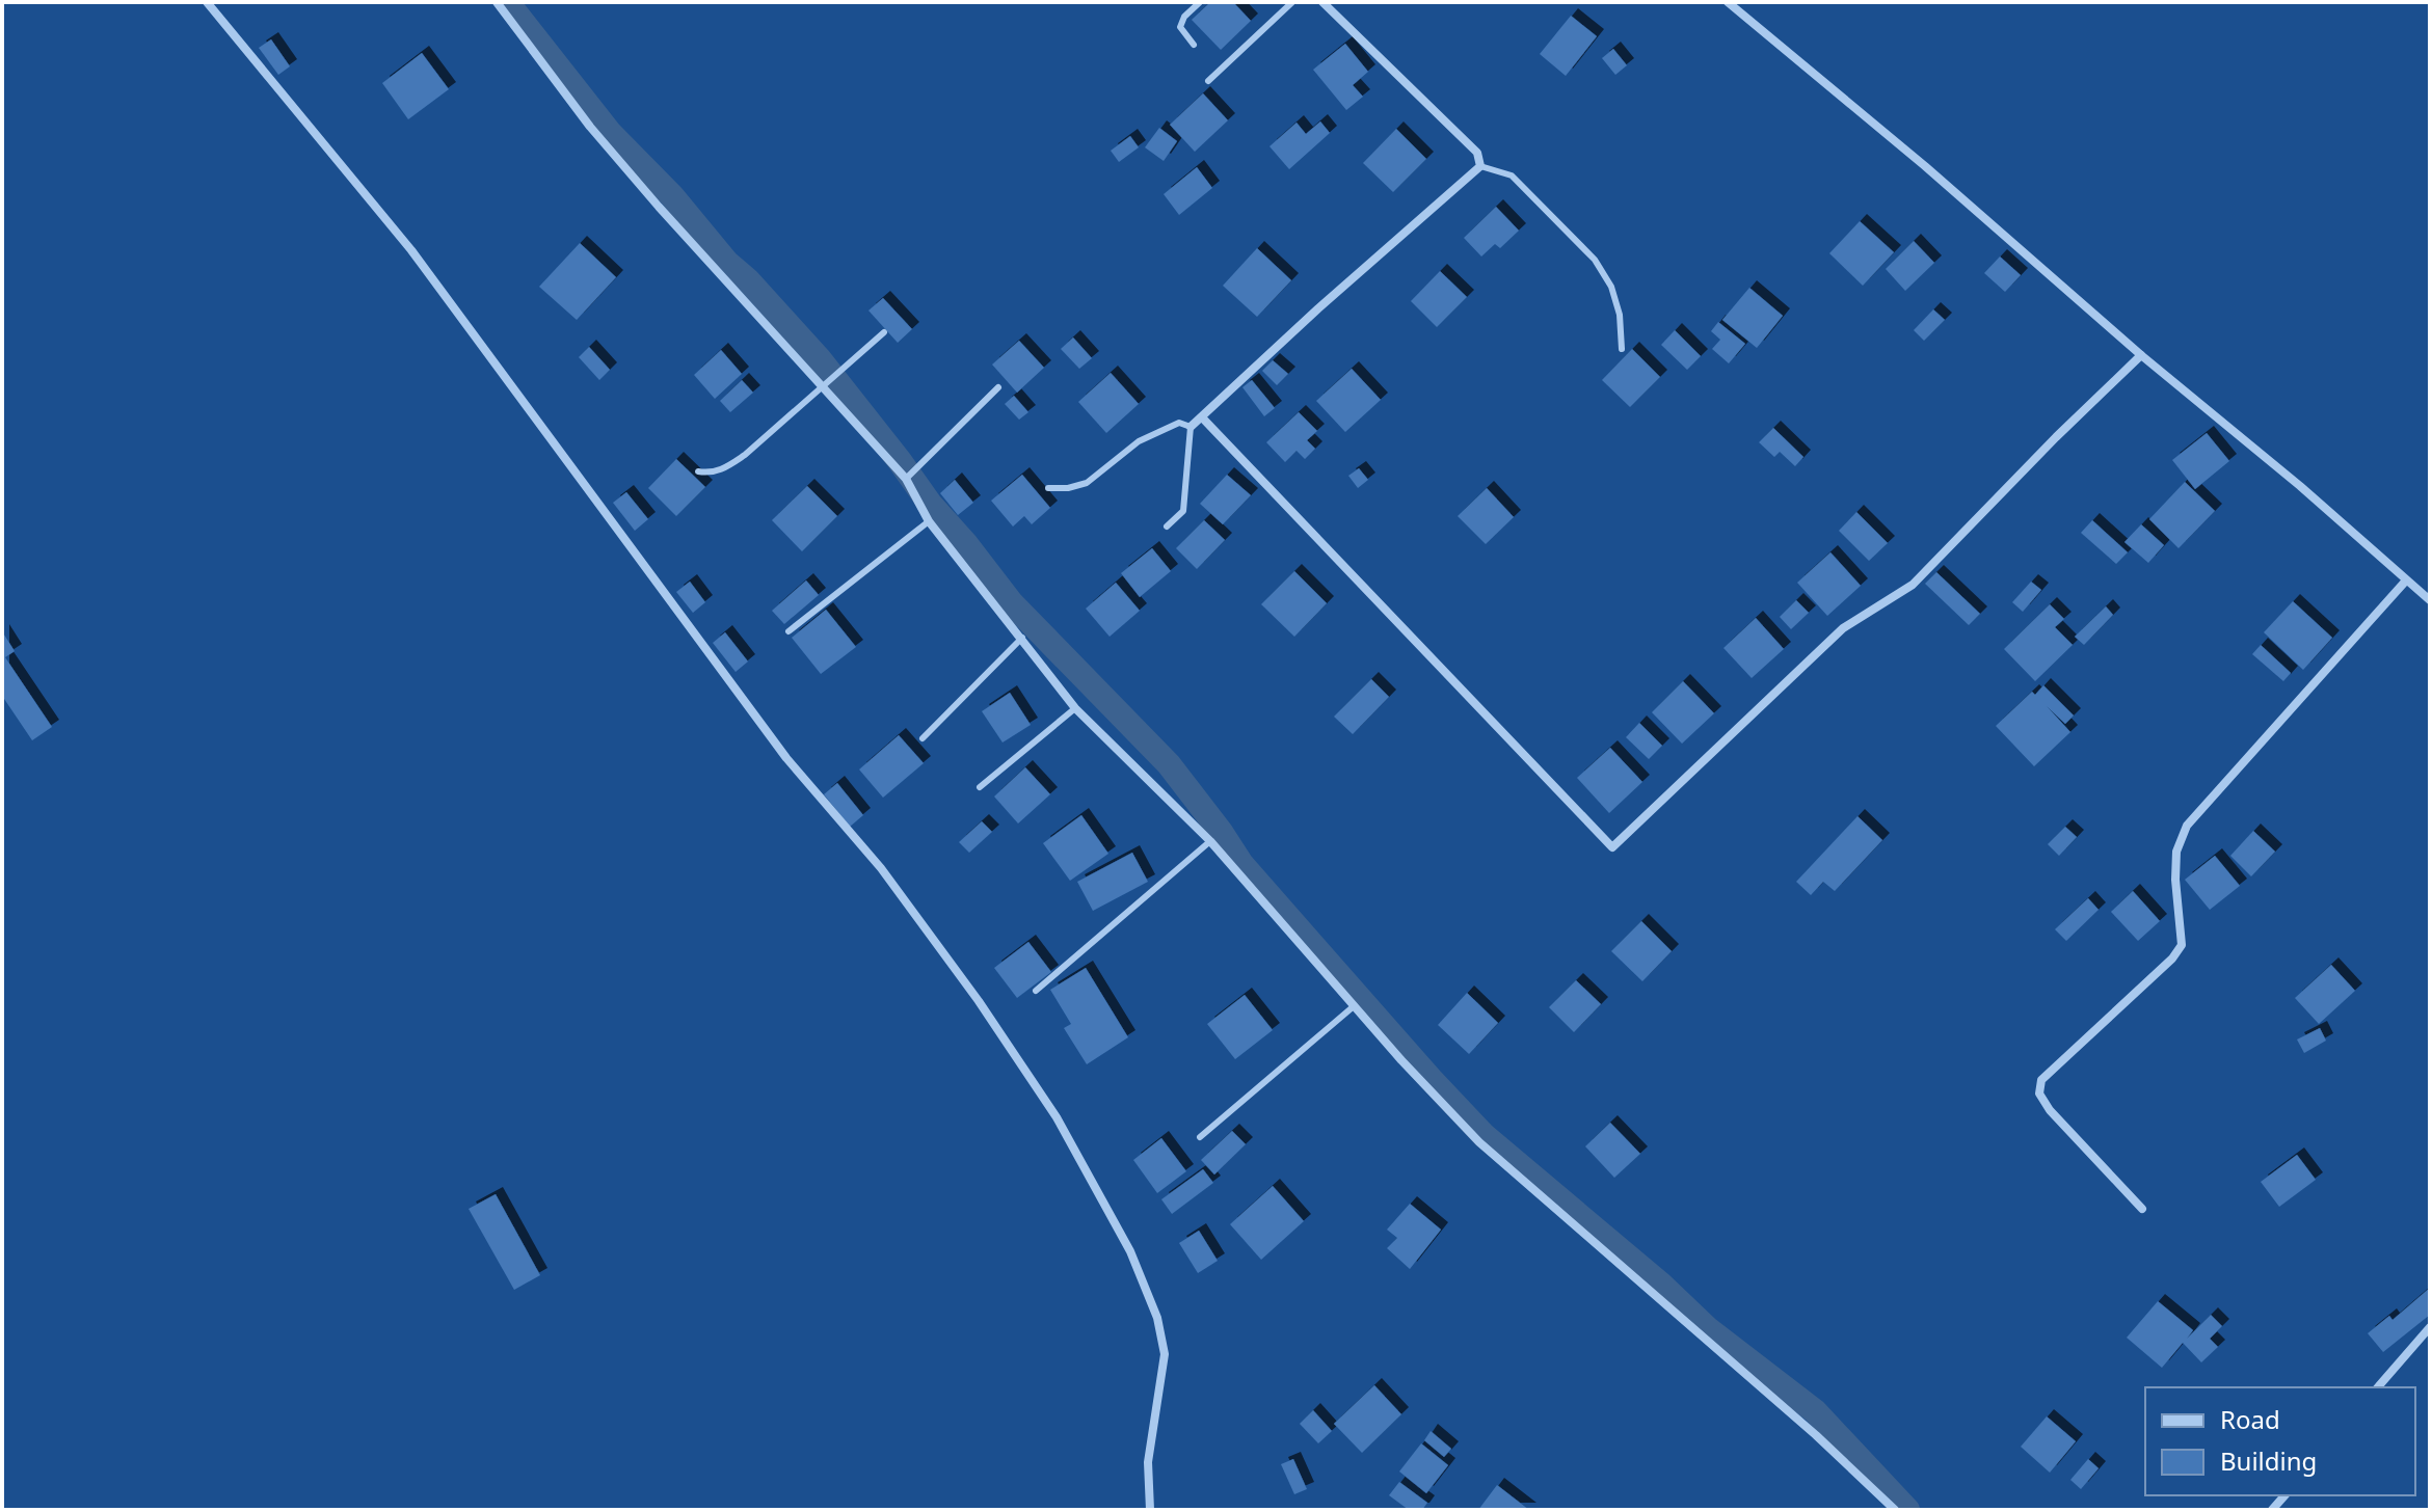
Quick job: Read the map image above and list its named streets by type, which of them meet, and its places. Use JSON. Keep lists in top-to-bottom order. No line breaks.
{"legend":["Road","Building"]}
